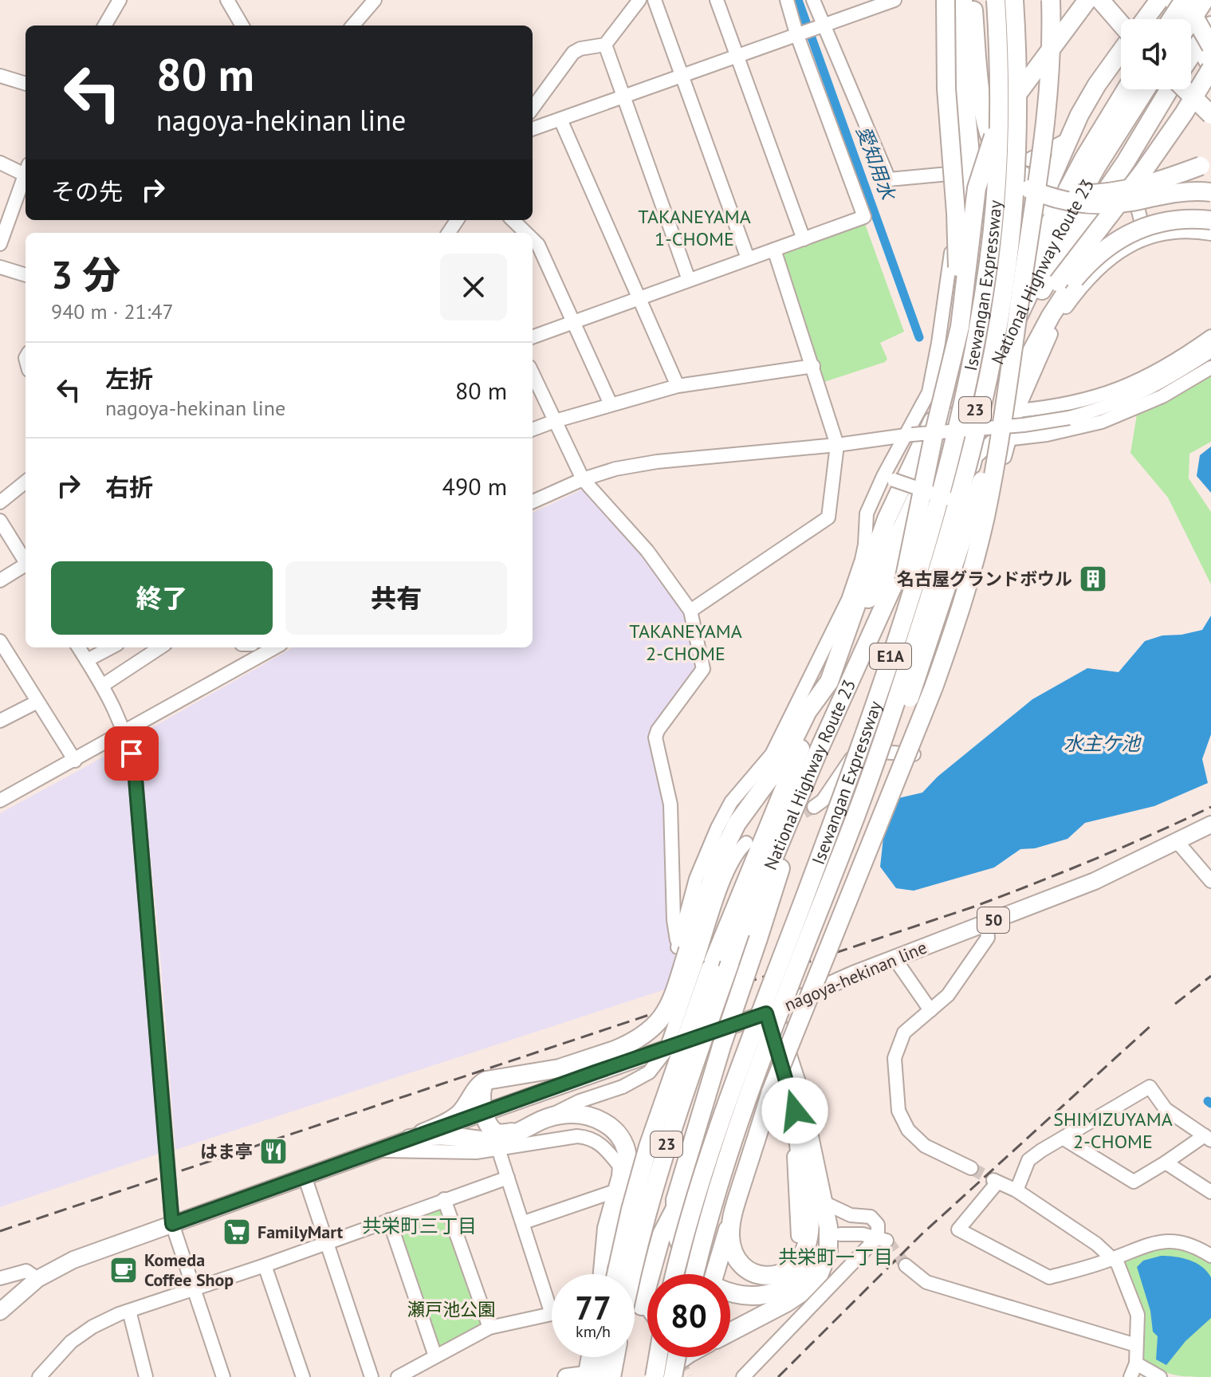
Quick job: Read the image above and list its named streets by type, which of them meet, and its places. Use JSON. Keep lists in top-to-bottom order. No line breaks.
{"streets":{"highway":["National Highway Route 23","Isewangan Expressway","23","E1A"],"main road":["50","nagoya-hekinan line"]},"districts":["TAKANEYAMA 1-CHOME","TAKANEYAMA 2-CHOME","SHIMIZUYAMA 2-CHOME","共栄町三丁目","共栄町一丁目"],"water":["愛知用水","水主ケ池"],"parks":["瀬戸池公園"],"places":{"building":["名古屋グランドボウル"],"restaurant":["はま亭"],"supermarket":["FamilyMart"],"cafe":["Komeda Coffee Shop"]},"page":{"turn":["80 m","nagoya-hekinan line"],"then":"その先","heading":["3 分","940 m · 21:47"],"list":[{"name":"左折","note":"nagoya-hekinan line","value":"80 m"},{"name":"右折","value":"490 m"}],"buttons":["終了","共有"],"speed":"77 km/h","limit":"80"}}
